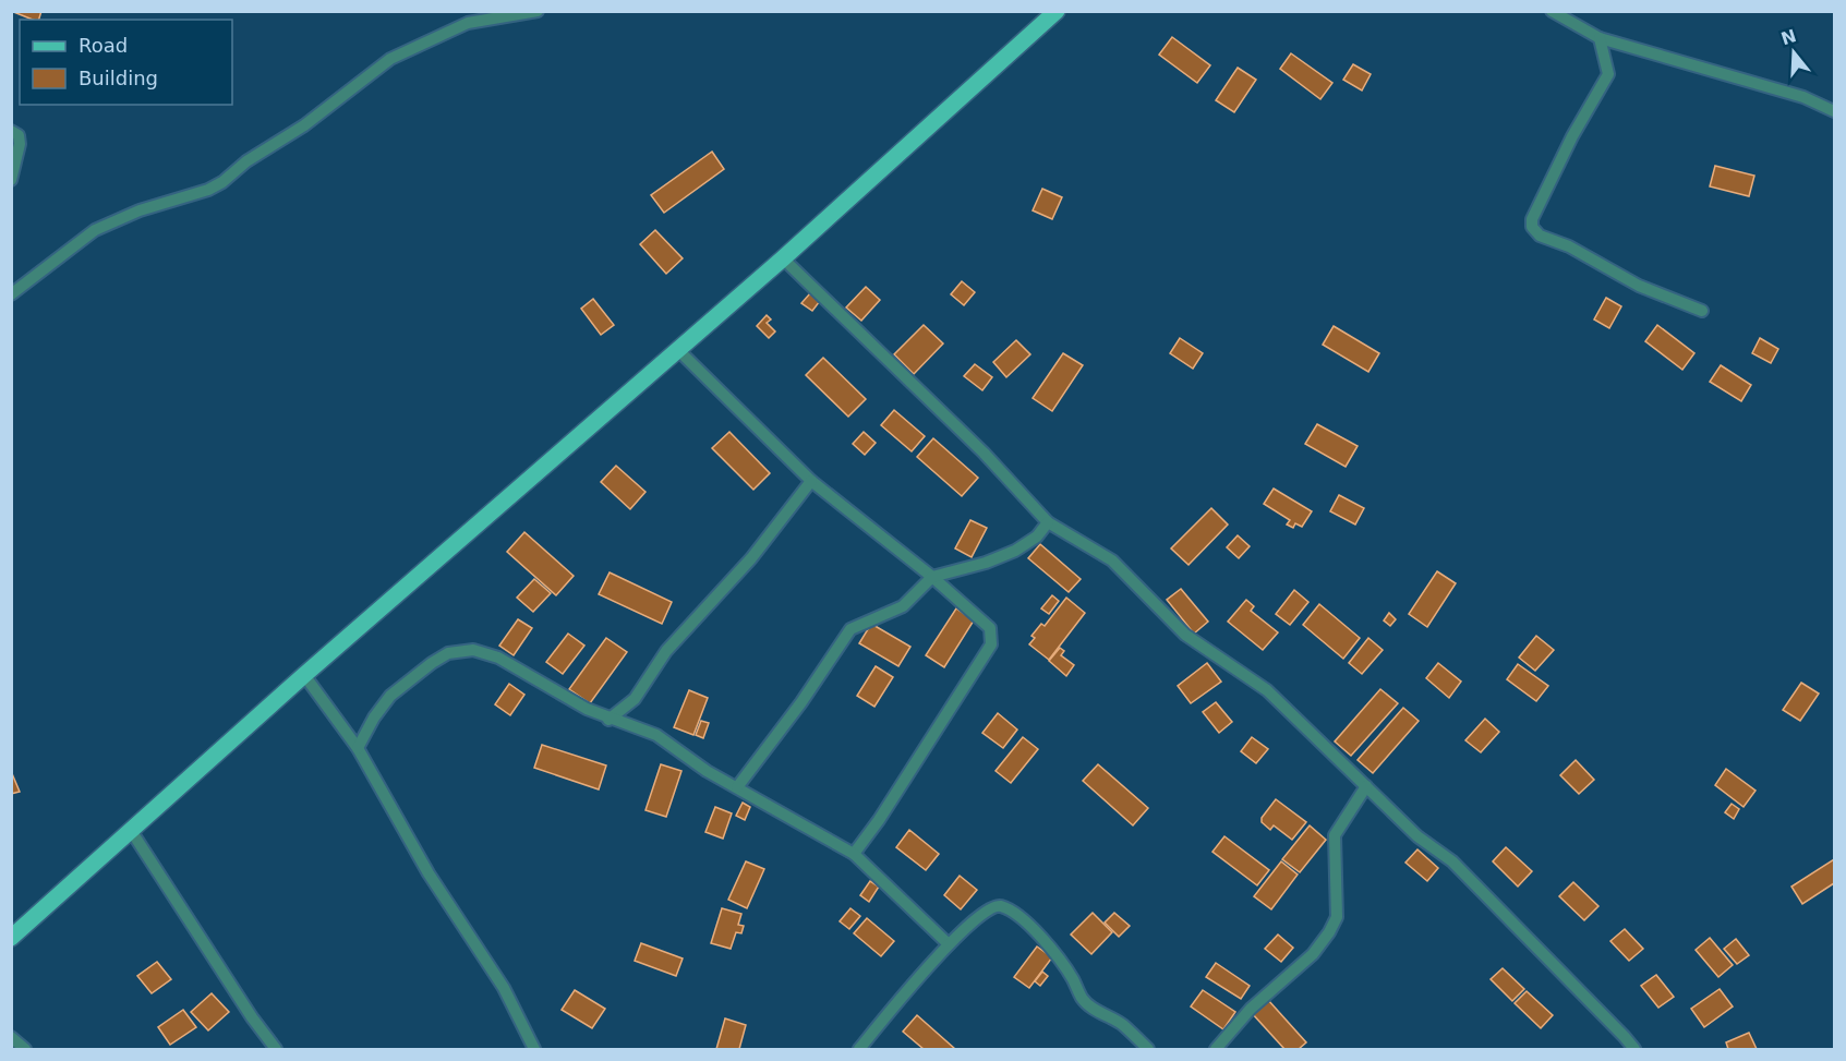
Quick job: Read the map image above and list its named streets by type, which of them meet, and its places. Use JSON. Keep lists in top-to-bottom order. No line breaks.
{"legend":["Road","Building"],"north":"top"}
